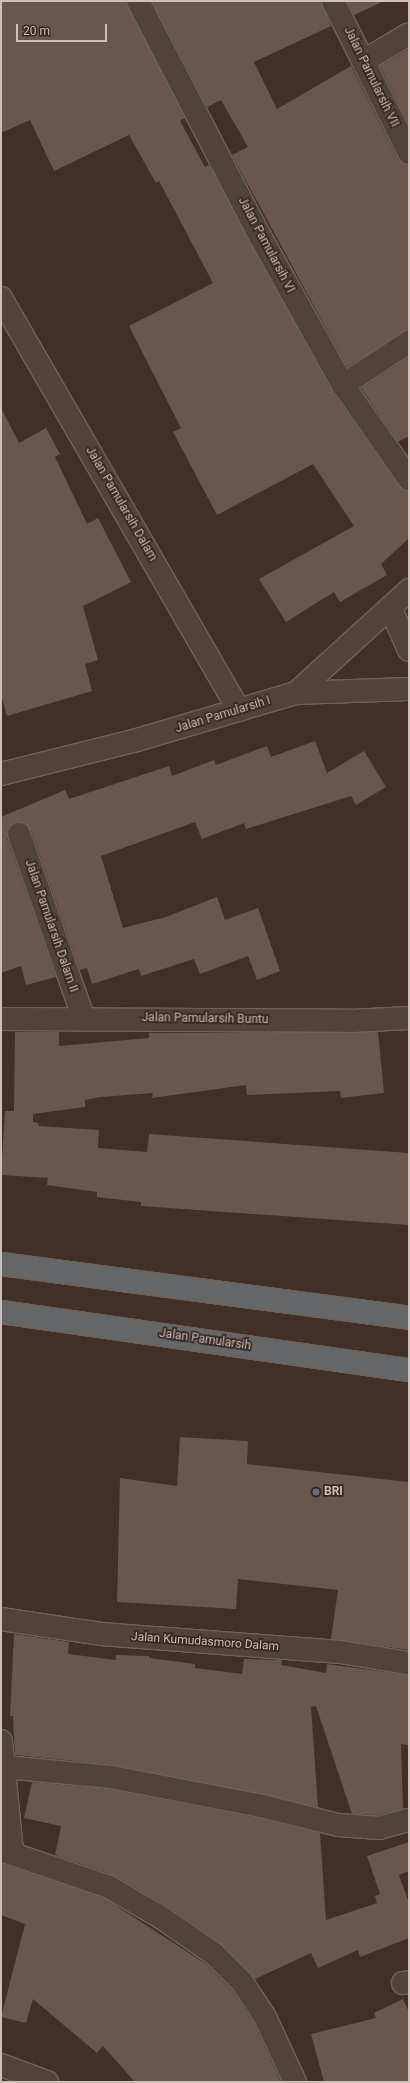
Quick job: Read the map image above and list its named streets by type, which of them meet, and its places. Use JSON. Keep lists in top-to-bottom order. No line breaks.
{"streets":{"highway":["Jalan Pamularsih"],"street":["Jalan Pamularsih VII","Jalan Pamularsih VI","Jalan Pamularsih Dalam","Jalan Pamularsih I","Jalan Pamularsih Dalam II","Jalan Pamularsih Buntu","Jalan Kumudasmoro Dalam"]},"crossings":[["Jalan Pamularsih Dalam","Jalan Pamularsih I"],["Jalan Pamularsih Dalam II","Jalan Pamularsih Buntu"]],"places":["BRI"],"scale_bar":"20 m"}
